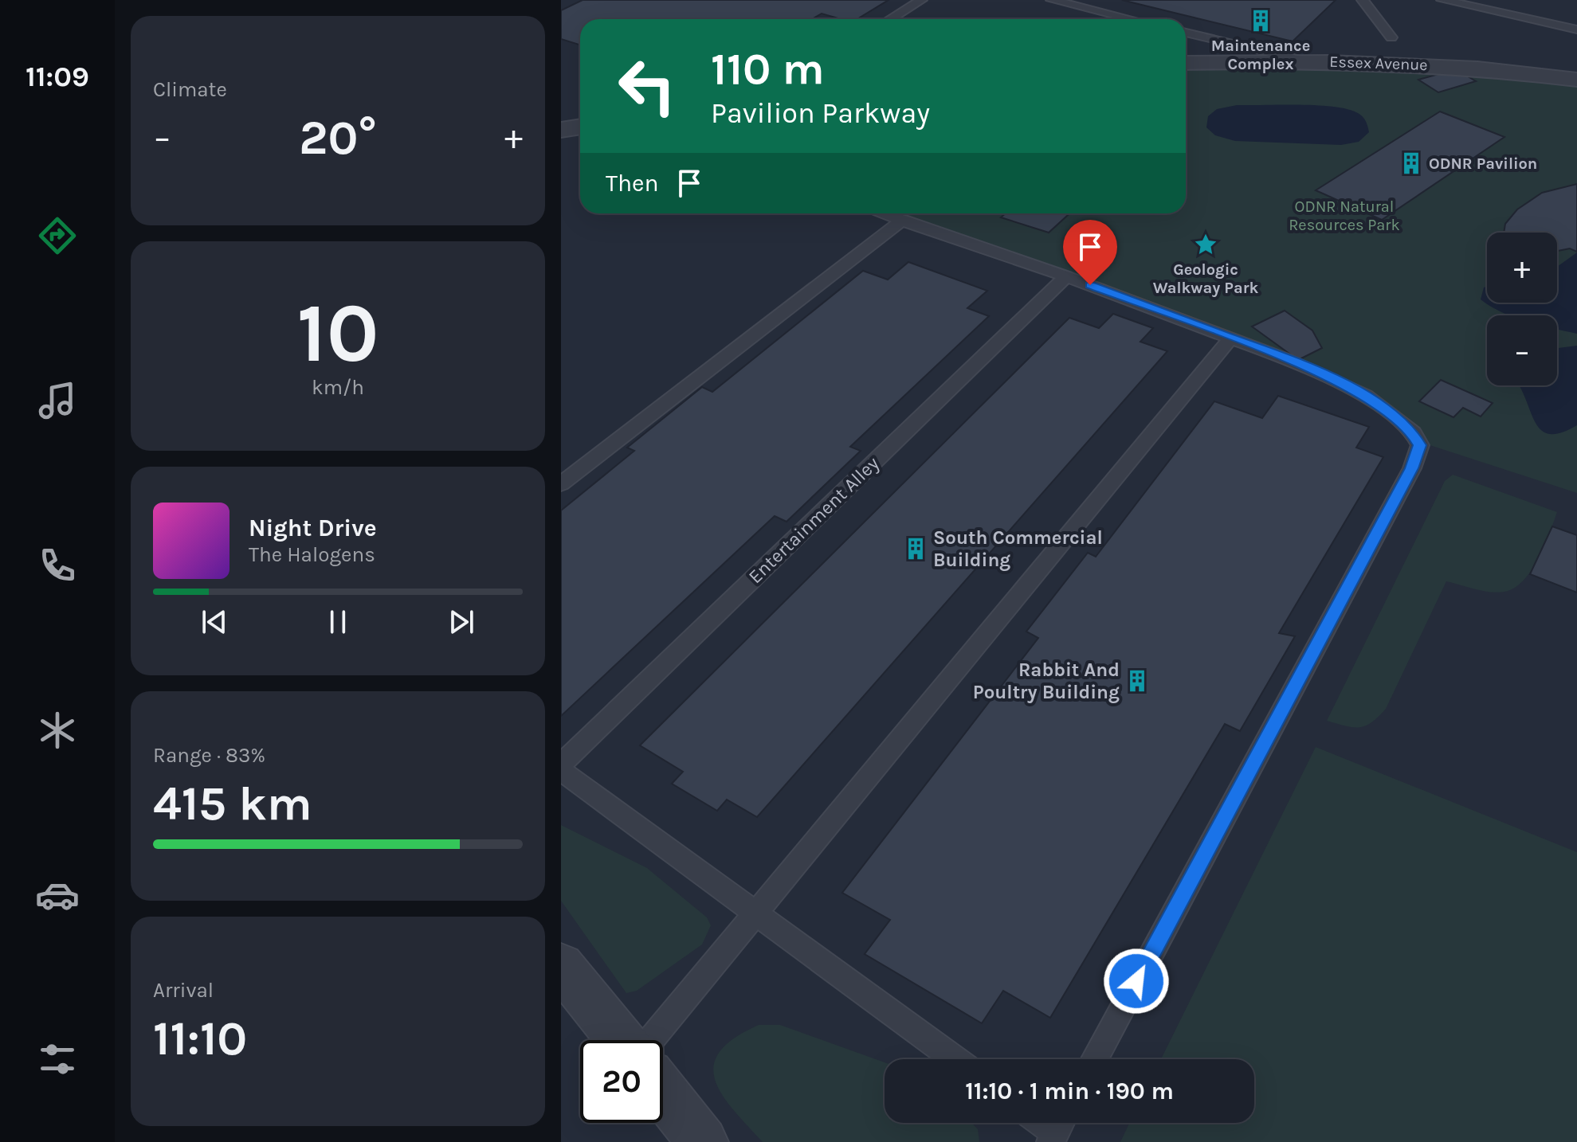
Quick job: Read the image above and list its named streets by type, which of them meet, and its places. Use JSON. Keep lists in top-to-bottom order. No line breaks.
{"streets":{"street":["Essex Avenue"],"lane":["Entertainment Alley"]},"parks":["ODNR Natural Resources Park"],"places":{"building":["Maintenance Complex","ODNR Pavilion","South Commercial Building","Rabbit And Poultry Building"],"place":["Geologic Walkway Park"]},"page":{"tabs":"11:09","tile":["Climate",["10","km/h"],["Range · 83%","415 km"],["Arrival","11:10"]],"turn":["110 m","Pavilion Parkway"],"heat":["−","20°","+"],"then":"Then","map_buttons":["+","−"],"song":["Night Drive","The Halogens"],"limit":"20","trip":"11:10 · 1 min · 190 m"}}
